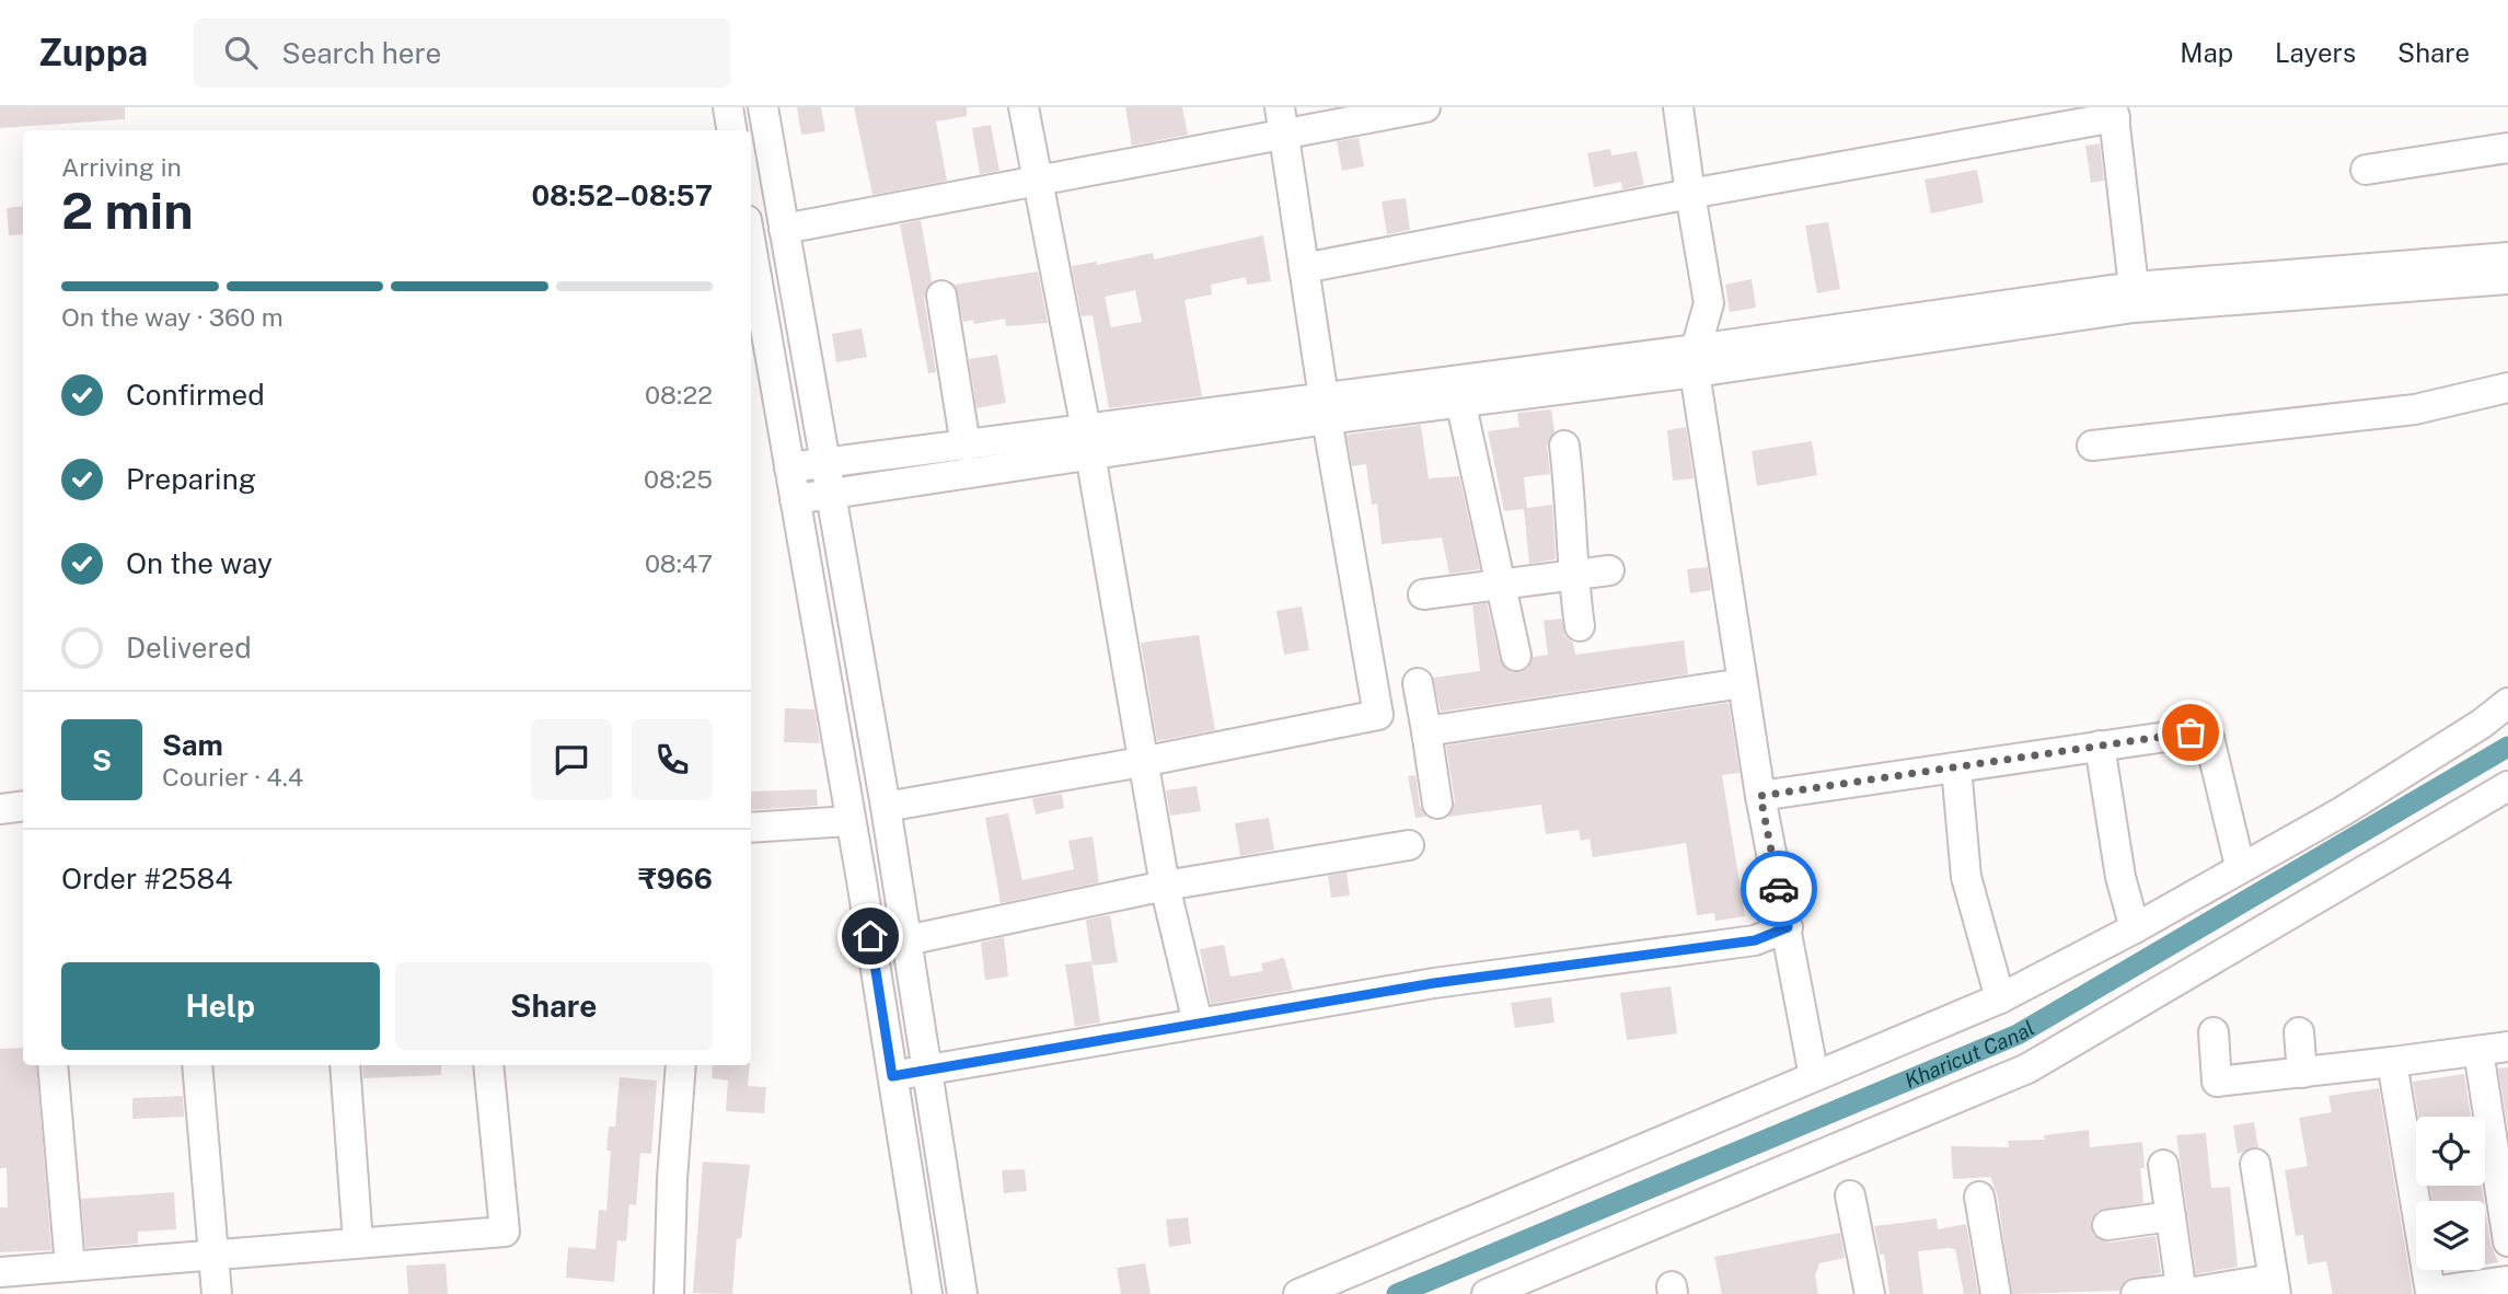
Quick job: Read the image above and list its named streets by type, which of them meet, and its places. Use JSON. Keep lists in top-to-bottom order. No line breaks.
{"water":["Kharicut Canal"],"page":{"header":"Zuppa","search":"Search here","nav":["Map","Layers","Share"],"heading":["2 min","Arriving in","08:52–08:57"],"panel":["Sam","Courier · 4.4","Order #2584","₹966"],"bar":"On the way · 360 m","list":[["Confirmed","08:22"],["Preparing","08:25"],["On the way","08:47"],"Delivered"],"round":"S","buttons":["Help","Share"]}}
